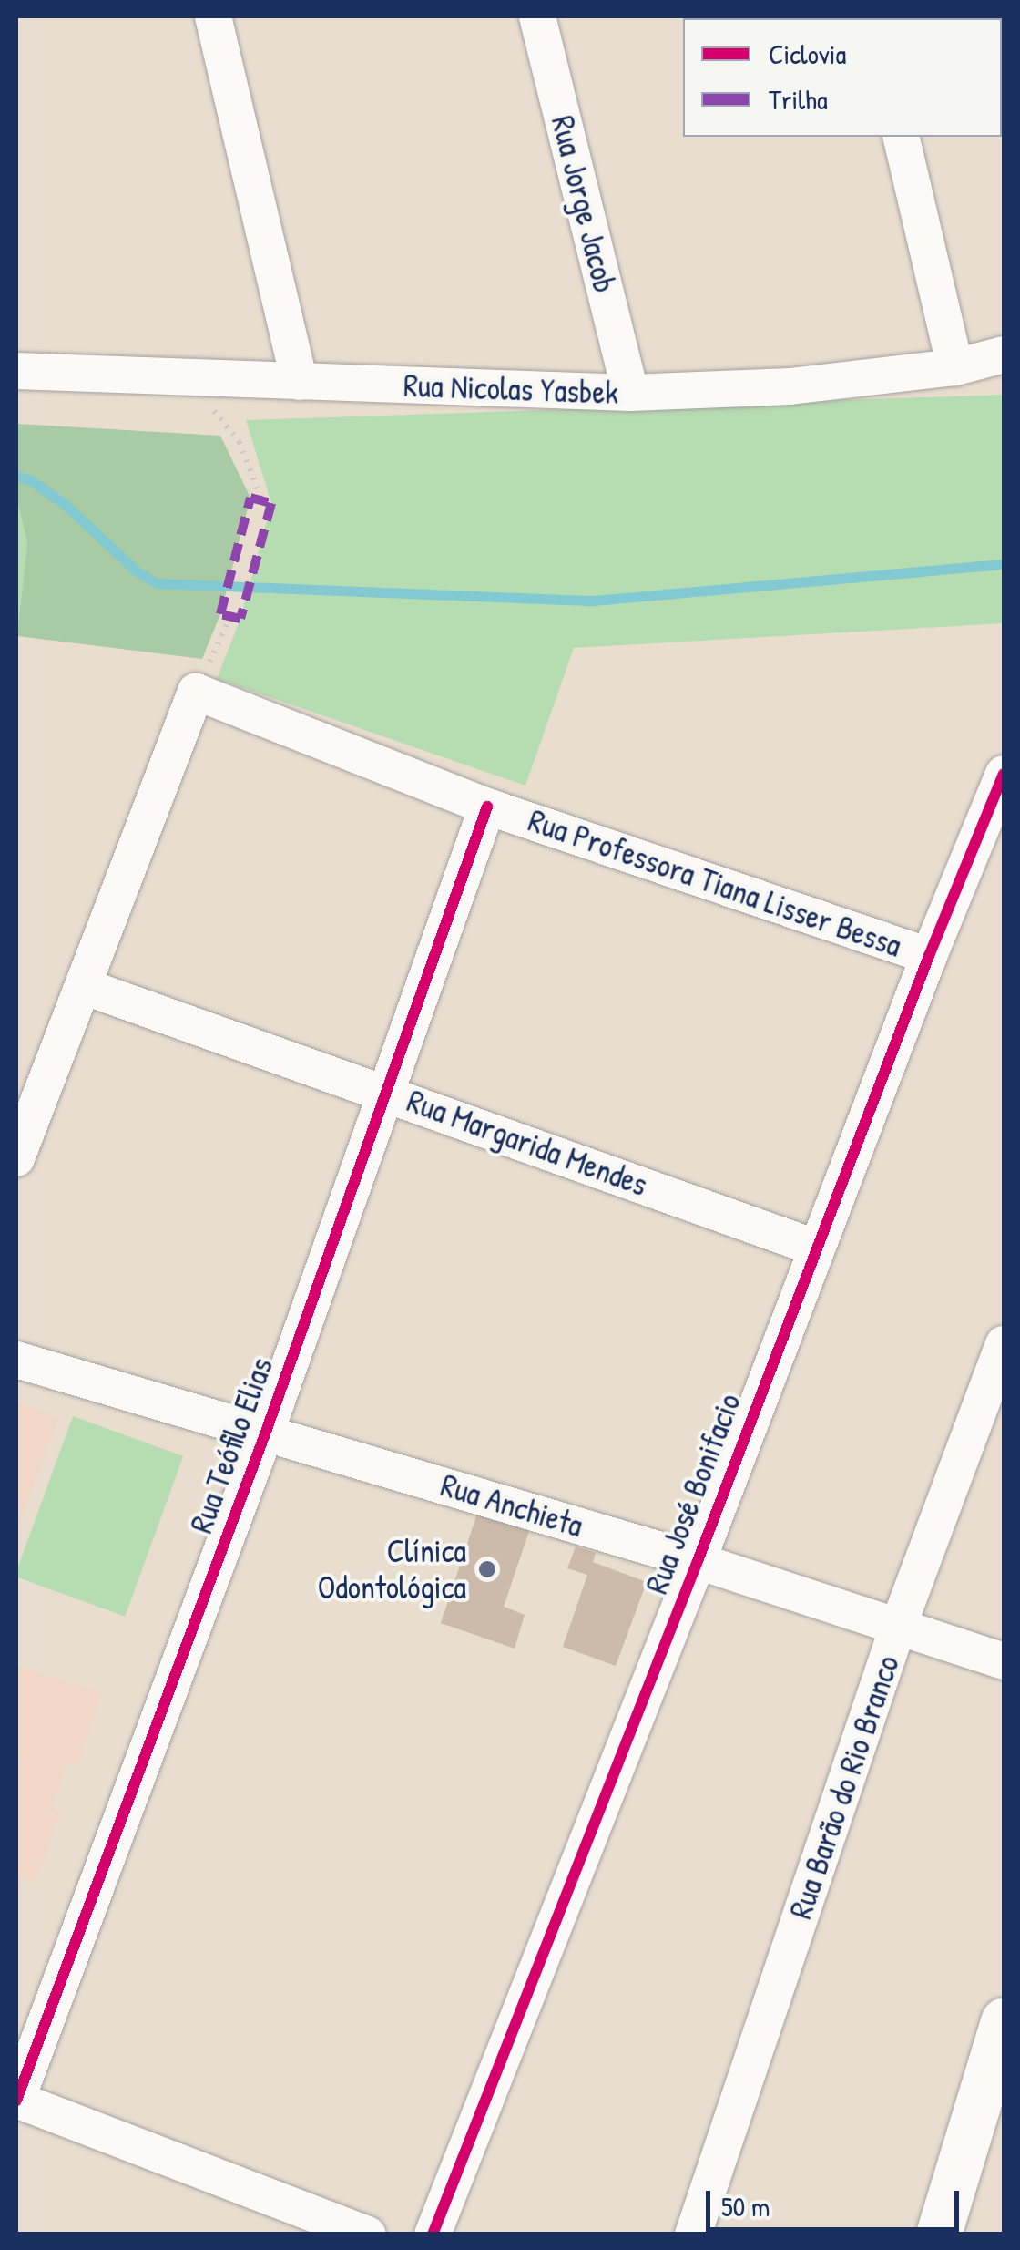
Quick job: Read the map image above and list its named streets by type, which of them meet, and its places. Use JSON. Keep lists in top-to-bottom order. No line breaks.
{"streets":{"street":["Rua Jorge Jacob","Rua Nicolas Yasbek","Rua Professora Tiana Lisser Bessa","Rua Margarida Mendes","Rua Teófilo Elias","Rua José Bonifacio","Rua Anchieta","Rua Barão do Rio Branco"]},"crossings":[["Rua Jorge Jacob","Rua Nicolas Yasbek"],["Rua Professora Tiana Lisser Bessa","Rua Teófilo Elias"],["Rua Professora Tiana Lisser Bessa","Rua José Bonifacio"],["Rua Margarida Mendes","Rua Teófilo Elias"],["Rua Margarida Mendes","Rua José Bonifacio"],["Rua Teófilo Elias","Rua Anchieta"],["Rua José Bonifacio","Rua Anchieta"],["Rua Anchieta","Rua Barão do Rio Branco"]],"places":["Clínica Odontológica"],"legend":["Ciclovia","Trilha"],"scale_bar":"50 m"}
